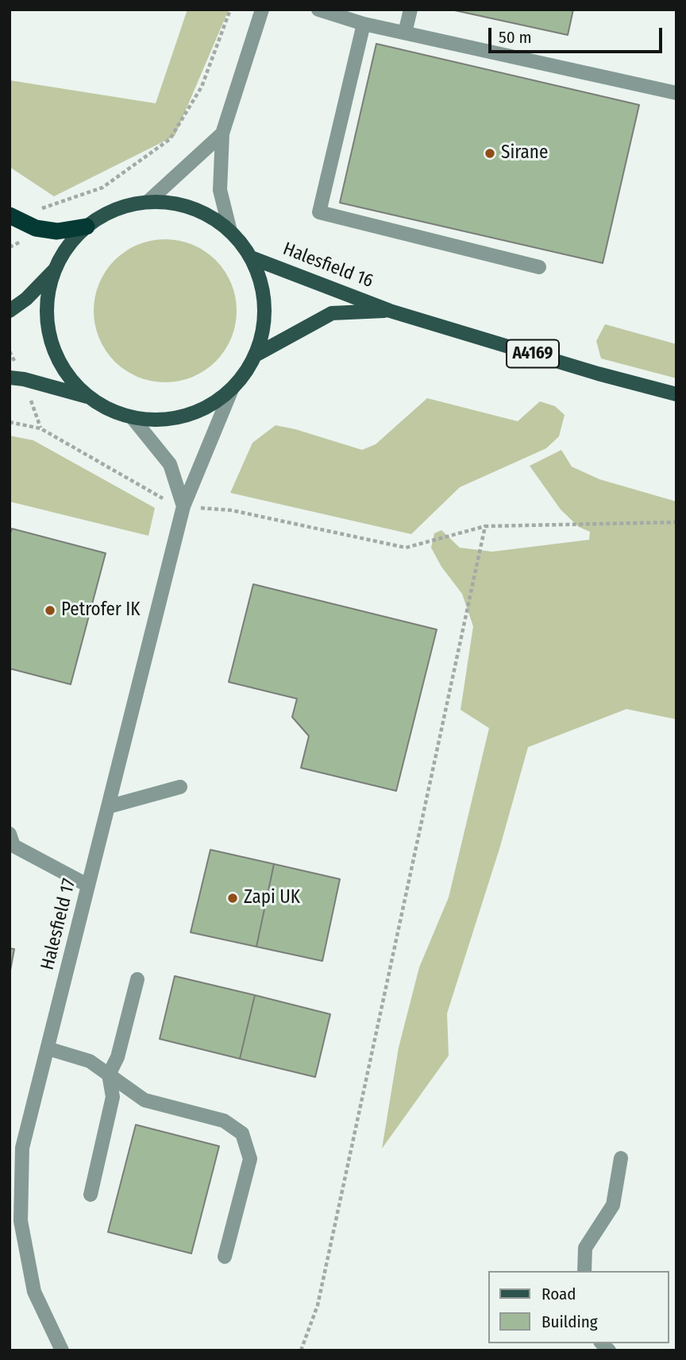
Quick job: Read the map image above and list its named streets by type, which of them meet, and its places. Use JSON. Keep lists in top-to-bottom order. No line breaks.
{"streets":{"main road":["Halesfield 16","A4169"],"street":["Halesfield 17"]},"places":["Sirane","Petrofer IK","Zapi UK"],"legend":["Road","Building"],"scale_bar":"50 m"}
